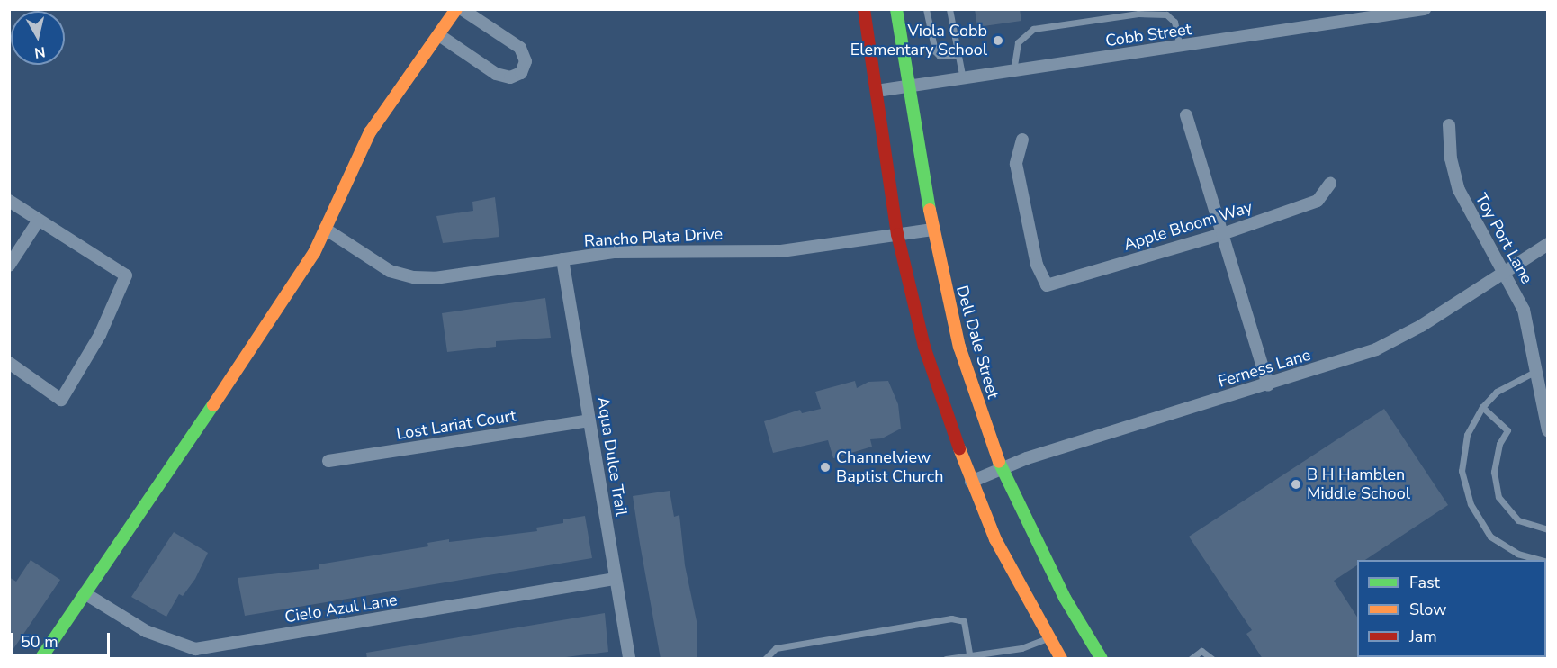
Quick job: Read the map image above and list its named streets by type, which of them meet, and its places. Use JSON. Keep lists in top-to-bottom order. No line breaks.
{"streets":{"main road":["Dell Dale Street"],"street":["Cobb Street","Apple Bloom Way","Rancho Plata Drive","Toy Port Lane","Ferness Lane","Lost Lariat Court","Aqua Dulce Trail","Cielo Azul Lane"]},"crossings":[["Cobb Street","Dell Dale Street"],["Rancho Plata Drive","Dell Dale Street"],["Rancho Plata Drive","Aqua Dulce Trail"],["Toy Port Lane","Ferness Lane"],["Dell Dale Street","Ferness Lane"],["Lost Lariat Court","Aqua Dulce Trail"],["Aqua Dulce Trail","Cielo Azul Lane"]],"places":["Viola Cobb Elementary School","Channelview Baptist Church","B H Hamblen Middle School"],"legend":["Fast","Slow","Jam"],"scale_bar":"50 m","north":"bottom"}
